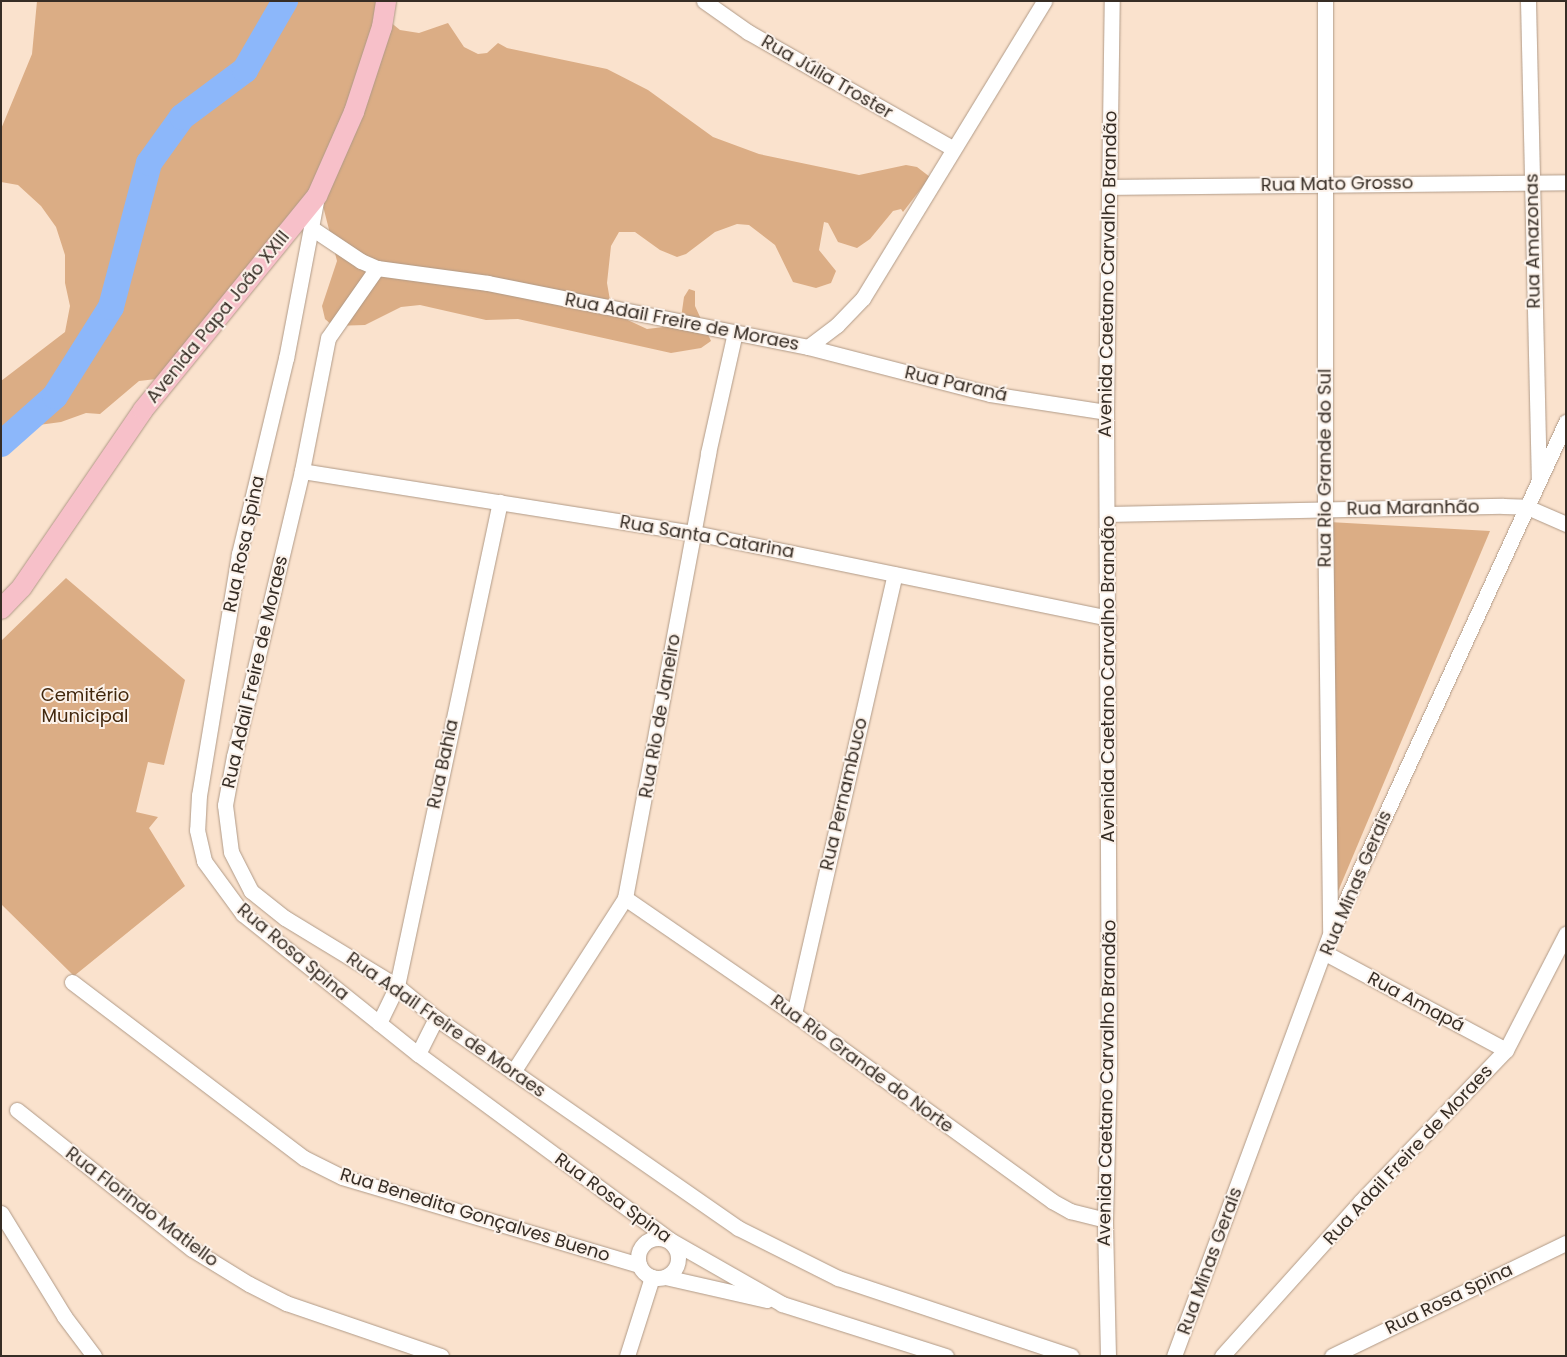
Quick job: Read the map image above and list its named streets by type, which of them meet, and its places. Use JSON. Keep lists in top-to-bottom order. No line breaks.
{"streets":{"main road":["Avenida Papa João XXIII"],"street":["Rua Júlia Troster","Rua Mato Grosso","Rua Amazonas","Avenida Caetano Carvalho Brandão","Rua Adail Freire de Moraes","Rua Paraná","Rua Rio Grande do Sul","Rua Maranhão","Rua Santa Catarina","Rua Rosa Spina","Rua Rio de Janeiro","Rua Bahia","Rua Pernambuco","Rua Minas Gerais","Rua Amapá","Rua Rio Grande do Norte","Rua Florindo Matiello","Rua Benedita Gonçalves Bueno"]},"crossings":[["Rua Júlia Troster","Rua Adail Freire de Moraes"],["Rua Mato Grosso","Rua Amazonas"],["Rua Mato Grosso","Avenida Caetano Carvalho Brandão"],["Rua Mato Grosso","Rua Rio Grande do Sul"],["Rua Amazonas","Rua Minas Gerais"],["Avenida Caetano Carvalho Brandão","Rua Paraná"],["Avenida Caetano Carvalho Brandão","Rua Maranhão"],["Avenida Caetano Carvalho Brandão","Rua Santa Catarina"],["Avenida Caetano Carvalho Brandão","Rua Rio Grande do Norte"],["Avenida Papa João XXIII","Rua Rosa Spina"],["Rua Adail Freire de Moraes","Rua Paraná"],["Rua Adail Freire de Moraes","Rua Santa Catarina"],["Rua Adail Freire de Moraes","Rua Rosa Spina"],["Rua Adail Freire de Moraes","Rua Rio de Janeiro"],["Rua Adail Freire de Moraes","Rua Bahia"],["Rua Adail Freire de Moraes","Rua Amapá"],["Rua Rio Grande do Sul","Rua Maranhão"],["Rua Rio Grande do Sul","Rua Minas Gerais"],["Rua Maranhão","Rua Minas Gerais"],["Rua Santa Catarina","Rua Rio de Janeiro"],["Rua Santa Catarina","Rua Bahia"],["Rua Santa Catarina","Rua Pernambuco"],["Rua Rosa Spina","Rua Bahia"],["Rua Rosa Spina","Rua Benedita Gonçalves Bueno"],["Rua Rio de Janeiro","Rua Rio Grande do Norte"],["Rua Pernambuco","Rua Rio Grande do Norte"],["Rua Minas Gerais","Rua Amapá"]],"parks":["Cemitério Municipal"]}
